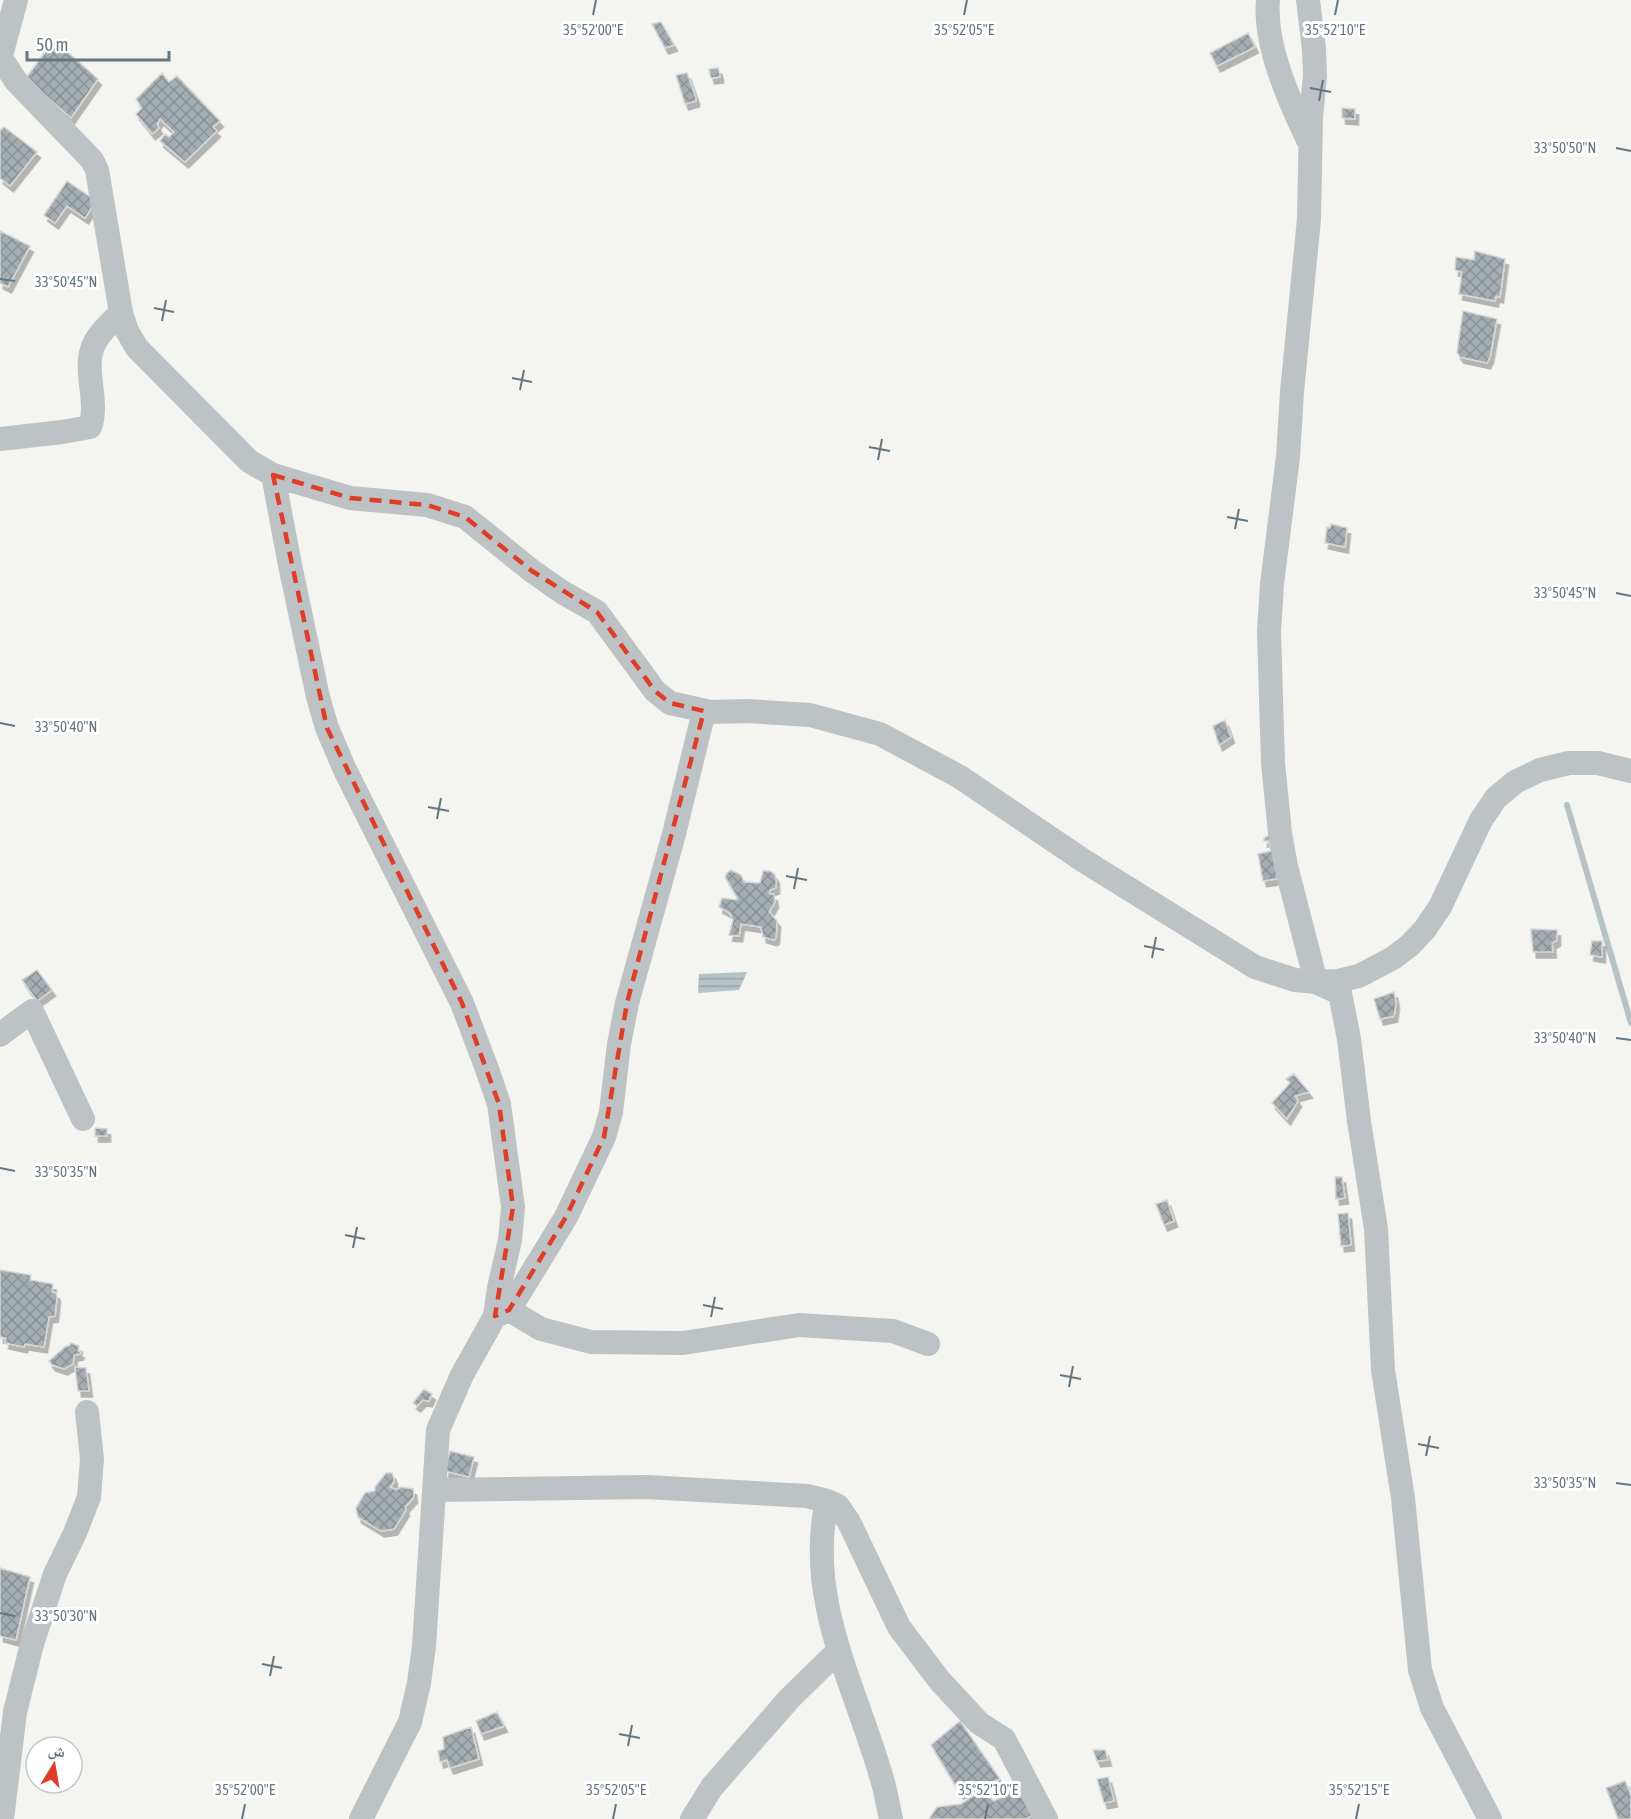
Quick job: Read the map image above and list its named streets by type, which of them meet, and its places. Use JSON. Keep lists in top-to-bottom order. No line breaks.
{"scale_bar":"50 m","north":"top","coordinates":["35°52'00\"E","35°52'05\"E","35°52'10\"E","33°50'50\"N","33°50'45\"N","33°50'40\"N","33°50'35\"N","33°50'30\"N","35°52'15\"E"]}
